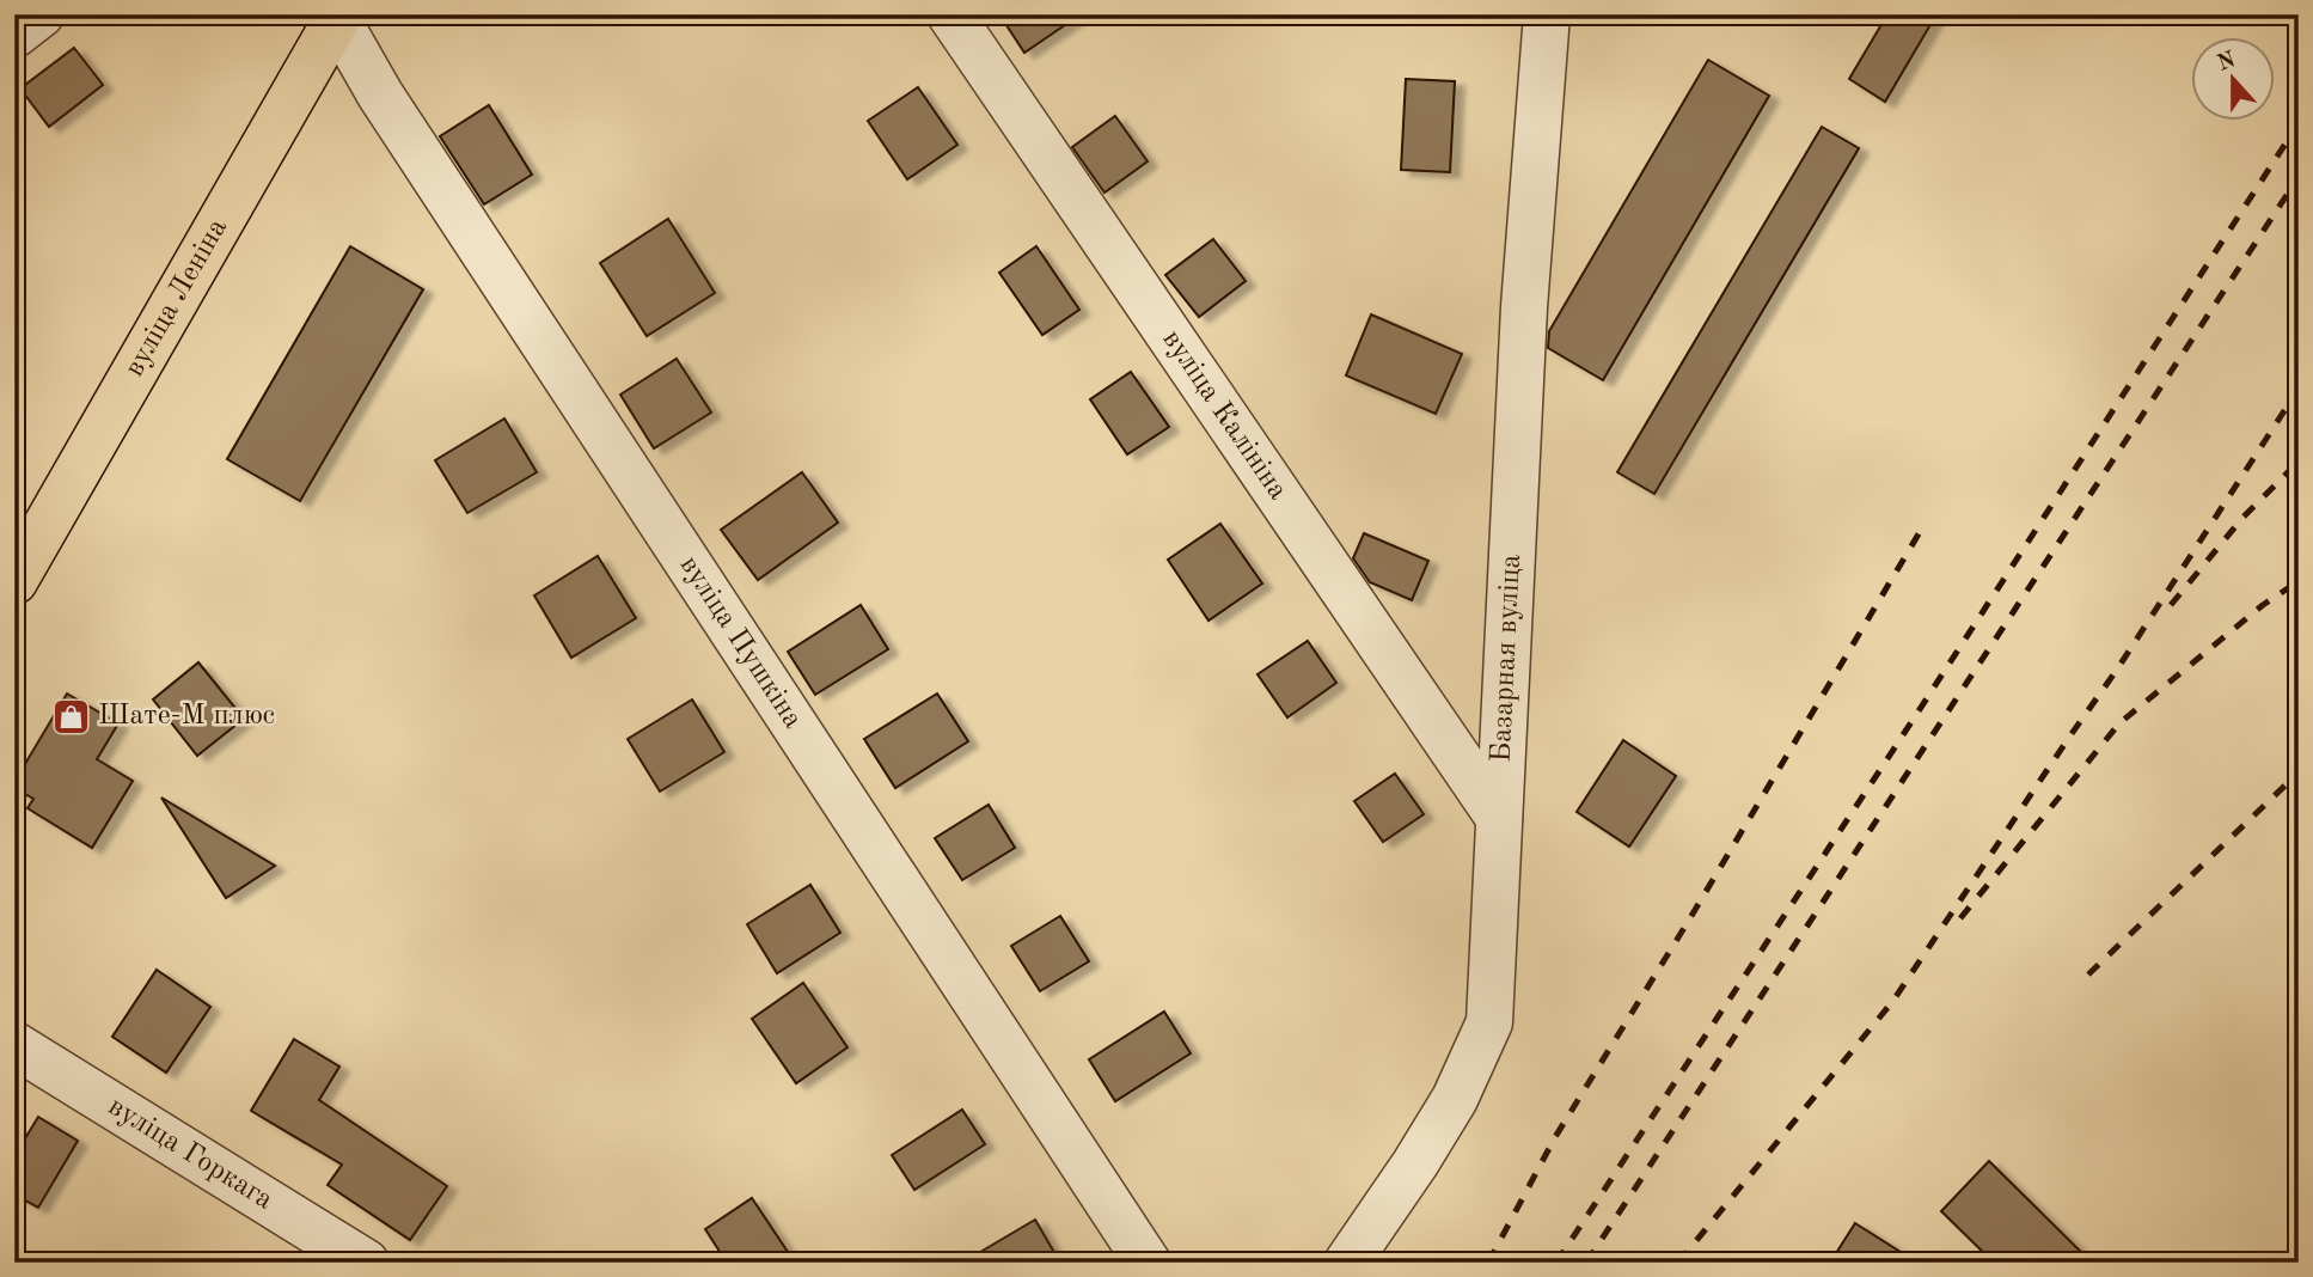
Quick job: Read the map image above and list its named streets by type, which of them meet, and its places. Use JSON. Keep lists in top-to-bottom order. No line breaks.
{"streets":{"main road":["вуліца Леніна"],"street":["вуліца Калініна","вуліца Пушкіна","Базарная вуліца","вуліца Горкага"]},"crossings":[["вуліца Леніна","вуліца Пушкіна"],["вуліца Калініна","Базарная вуліца"]],"places":{"shop":["Шате-М плюс"]},"north":"top"}
